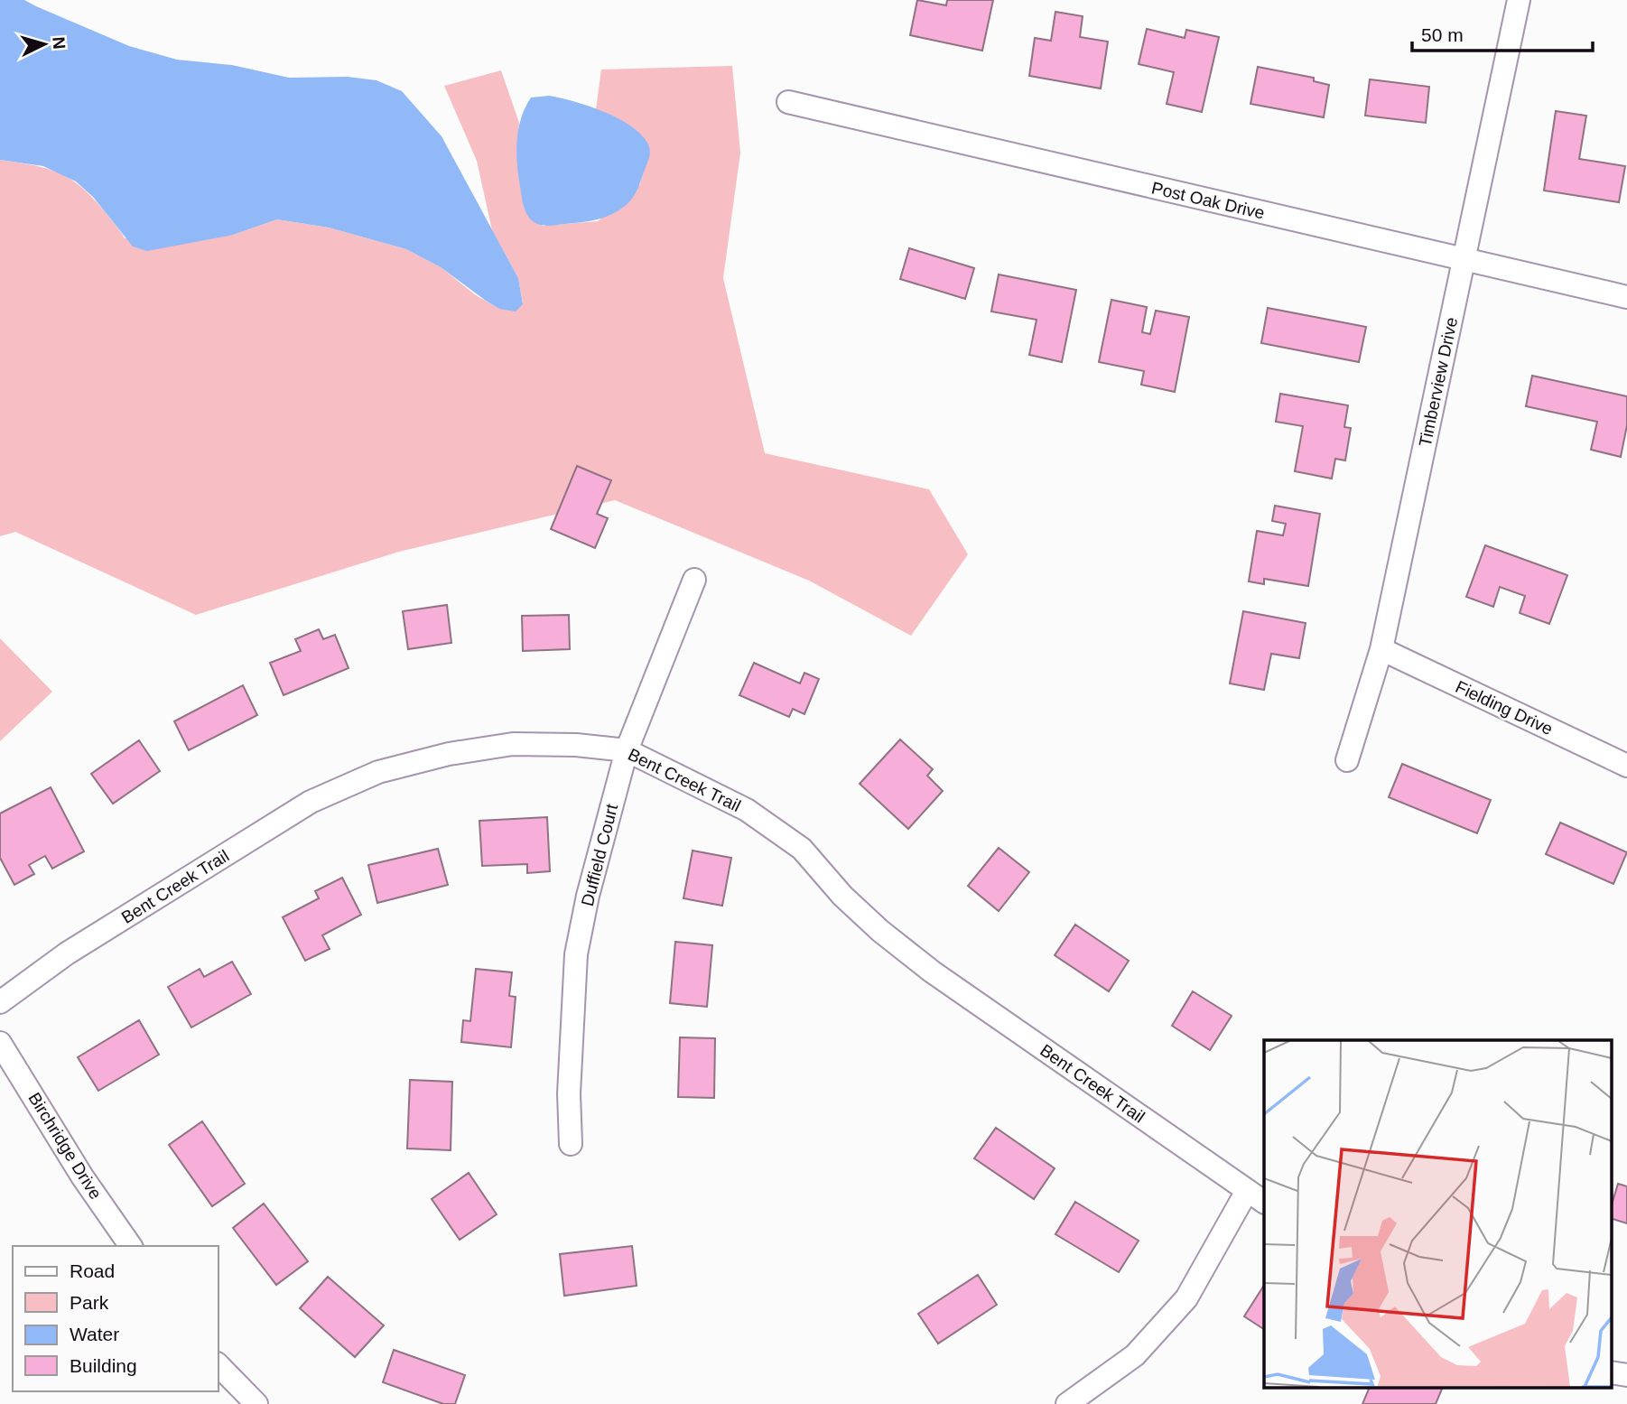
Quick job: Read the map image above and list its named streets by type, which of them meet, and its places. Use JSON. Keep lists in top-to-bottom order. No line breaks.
{"streets":{"street":["Post Oak Drive","Timberview Drive","Fielding Drive","Bent Creek Trail","Duffield Court","Birchridge Drive"]},"crossings":[["Post Oak Drive","Timberview Drive"],["Timberview Drive","Fielding Drive"],["Bent Creek Trail","Duffield Court"]],"legend":["Road","Park","Water","Building"],"scale_bar":"50 m","north":"right"}
